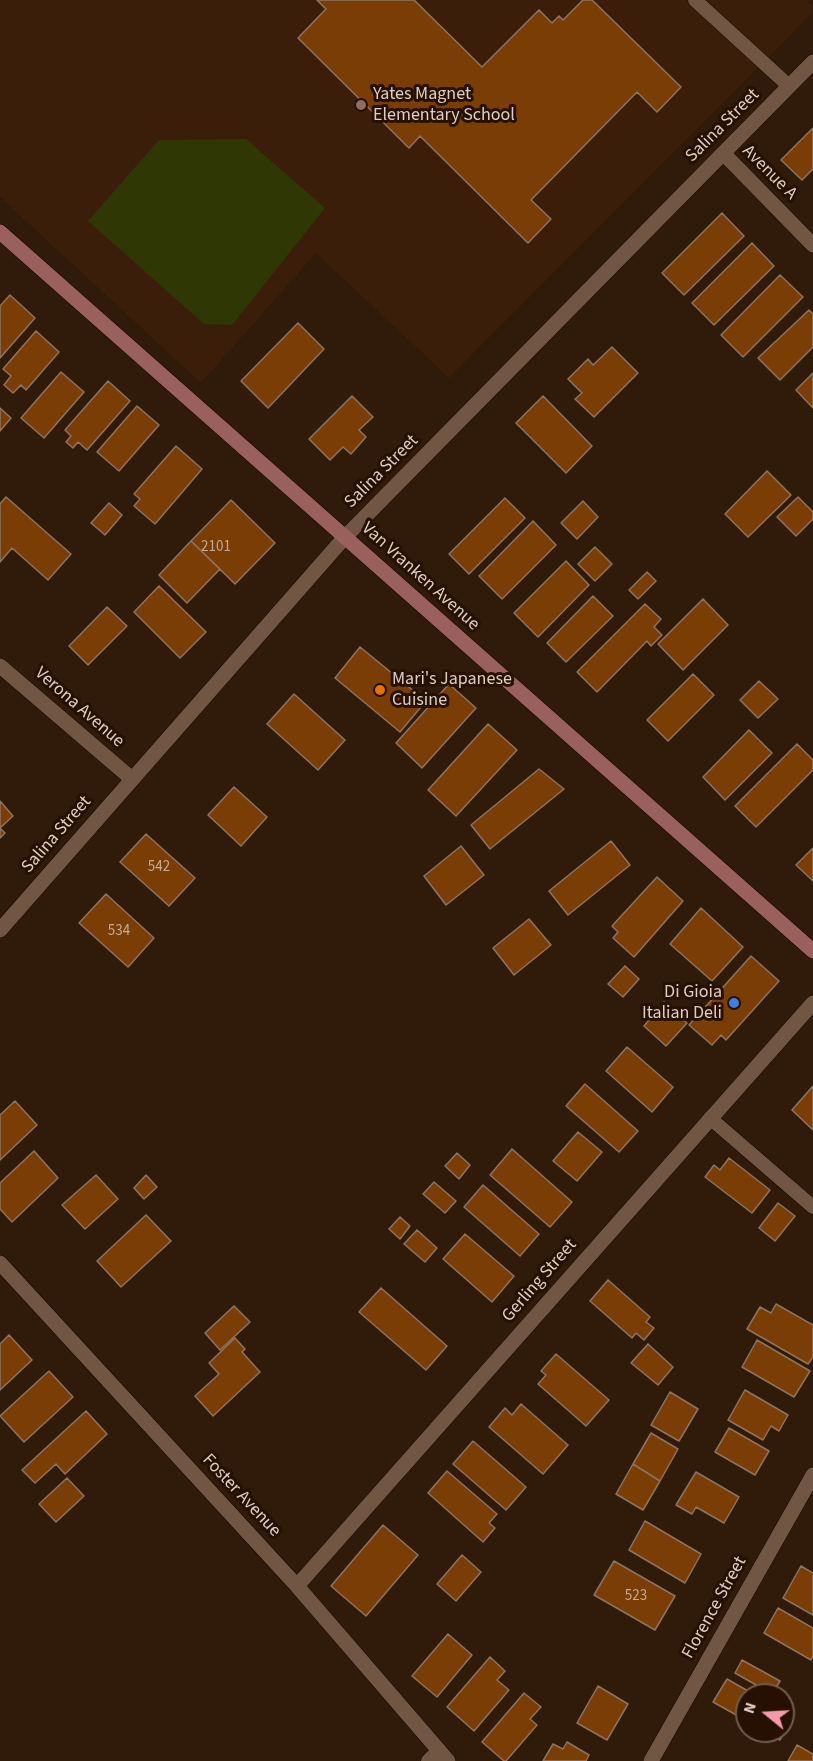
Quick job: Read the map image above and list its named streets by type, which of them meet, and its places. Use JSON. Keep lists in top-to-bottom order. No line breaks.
{"streets":{"street":["Salina Street","Avenue A","Van Vranken Avenue","Verona Avenue","Gerling Street","Foster Avenue","Florence Street"]},"crossings":[["Salina Street","Avenue A"],["Salina Street","Van Vranken Avenue"],["Salina Street","Verona Avenue"],["Gerling Street","Foster Avenue"]],"places":["Yates Magnet Elementary School","Mari's Japanese Cuisine","Di Gioia Italian Deli"],"house_numbers":["2101","542","534","523"],"north":"left"}
